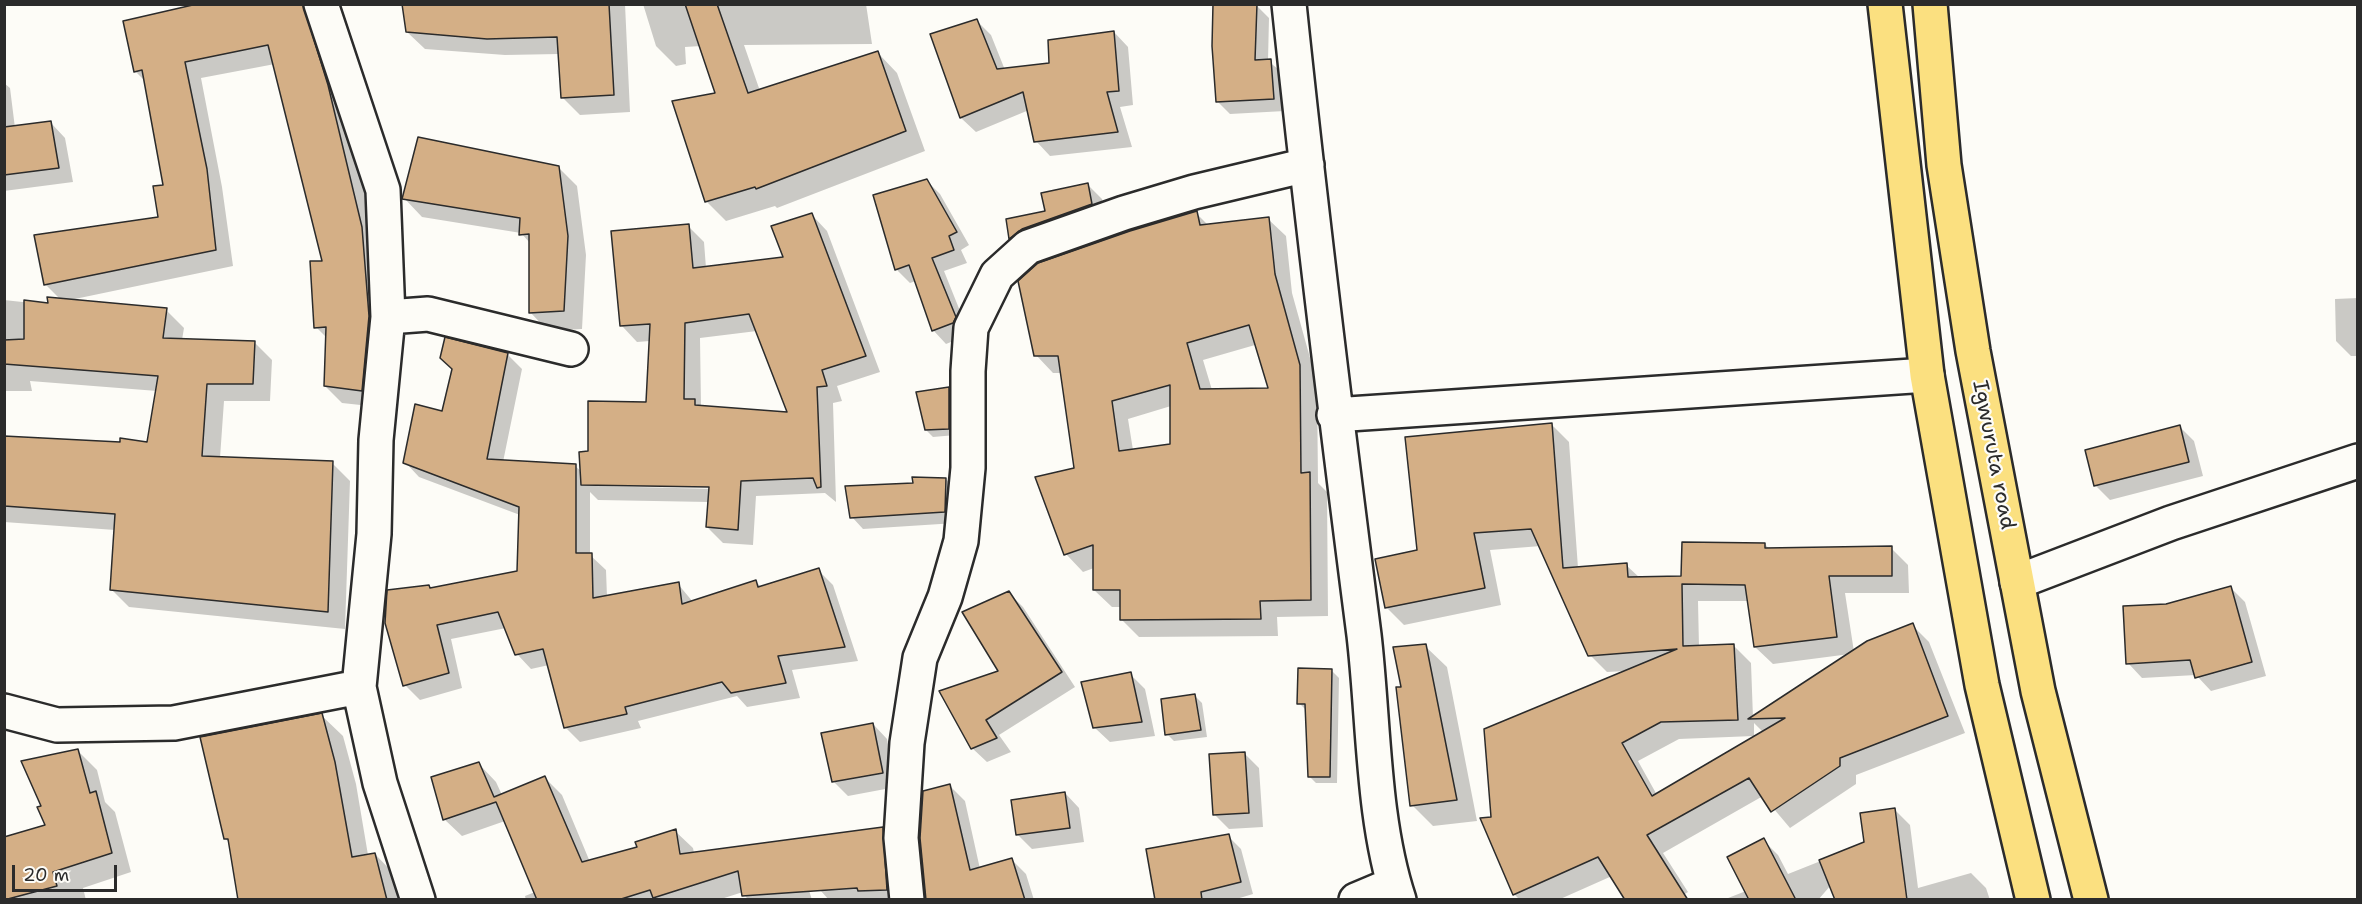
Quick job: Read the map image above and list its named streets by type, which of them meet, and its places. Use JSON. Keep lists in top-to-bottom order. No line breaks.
{"streets":{"main road":["Igwuruta road"]},"scale_bar":"20 m"}
